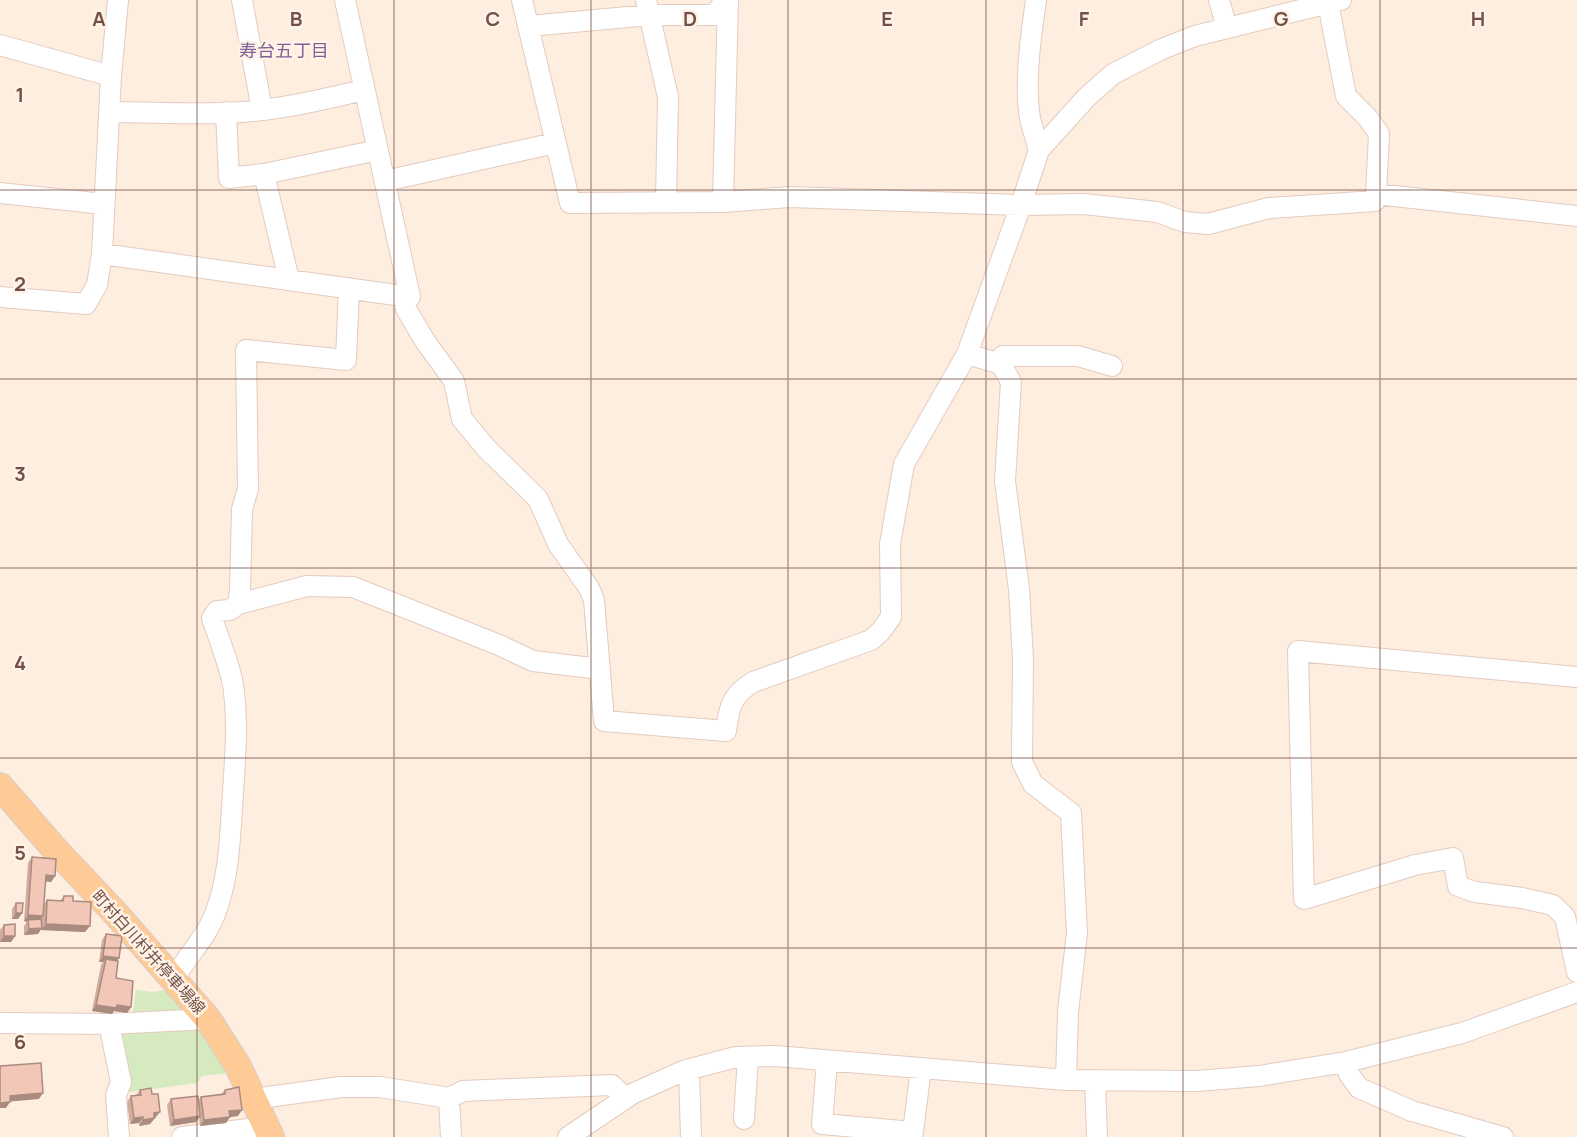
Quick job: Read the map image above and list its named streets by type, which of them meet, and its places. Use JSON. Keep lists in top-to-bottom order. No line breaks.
{"streets":{"main road":["町村白川村井停車場線"]},"districts":["寿台五丁目"],"grid":{"columns":["A","B","C","D","E","F","G","H"],"rows":["1","2","3","4","5","6"]}}
